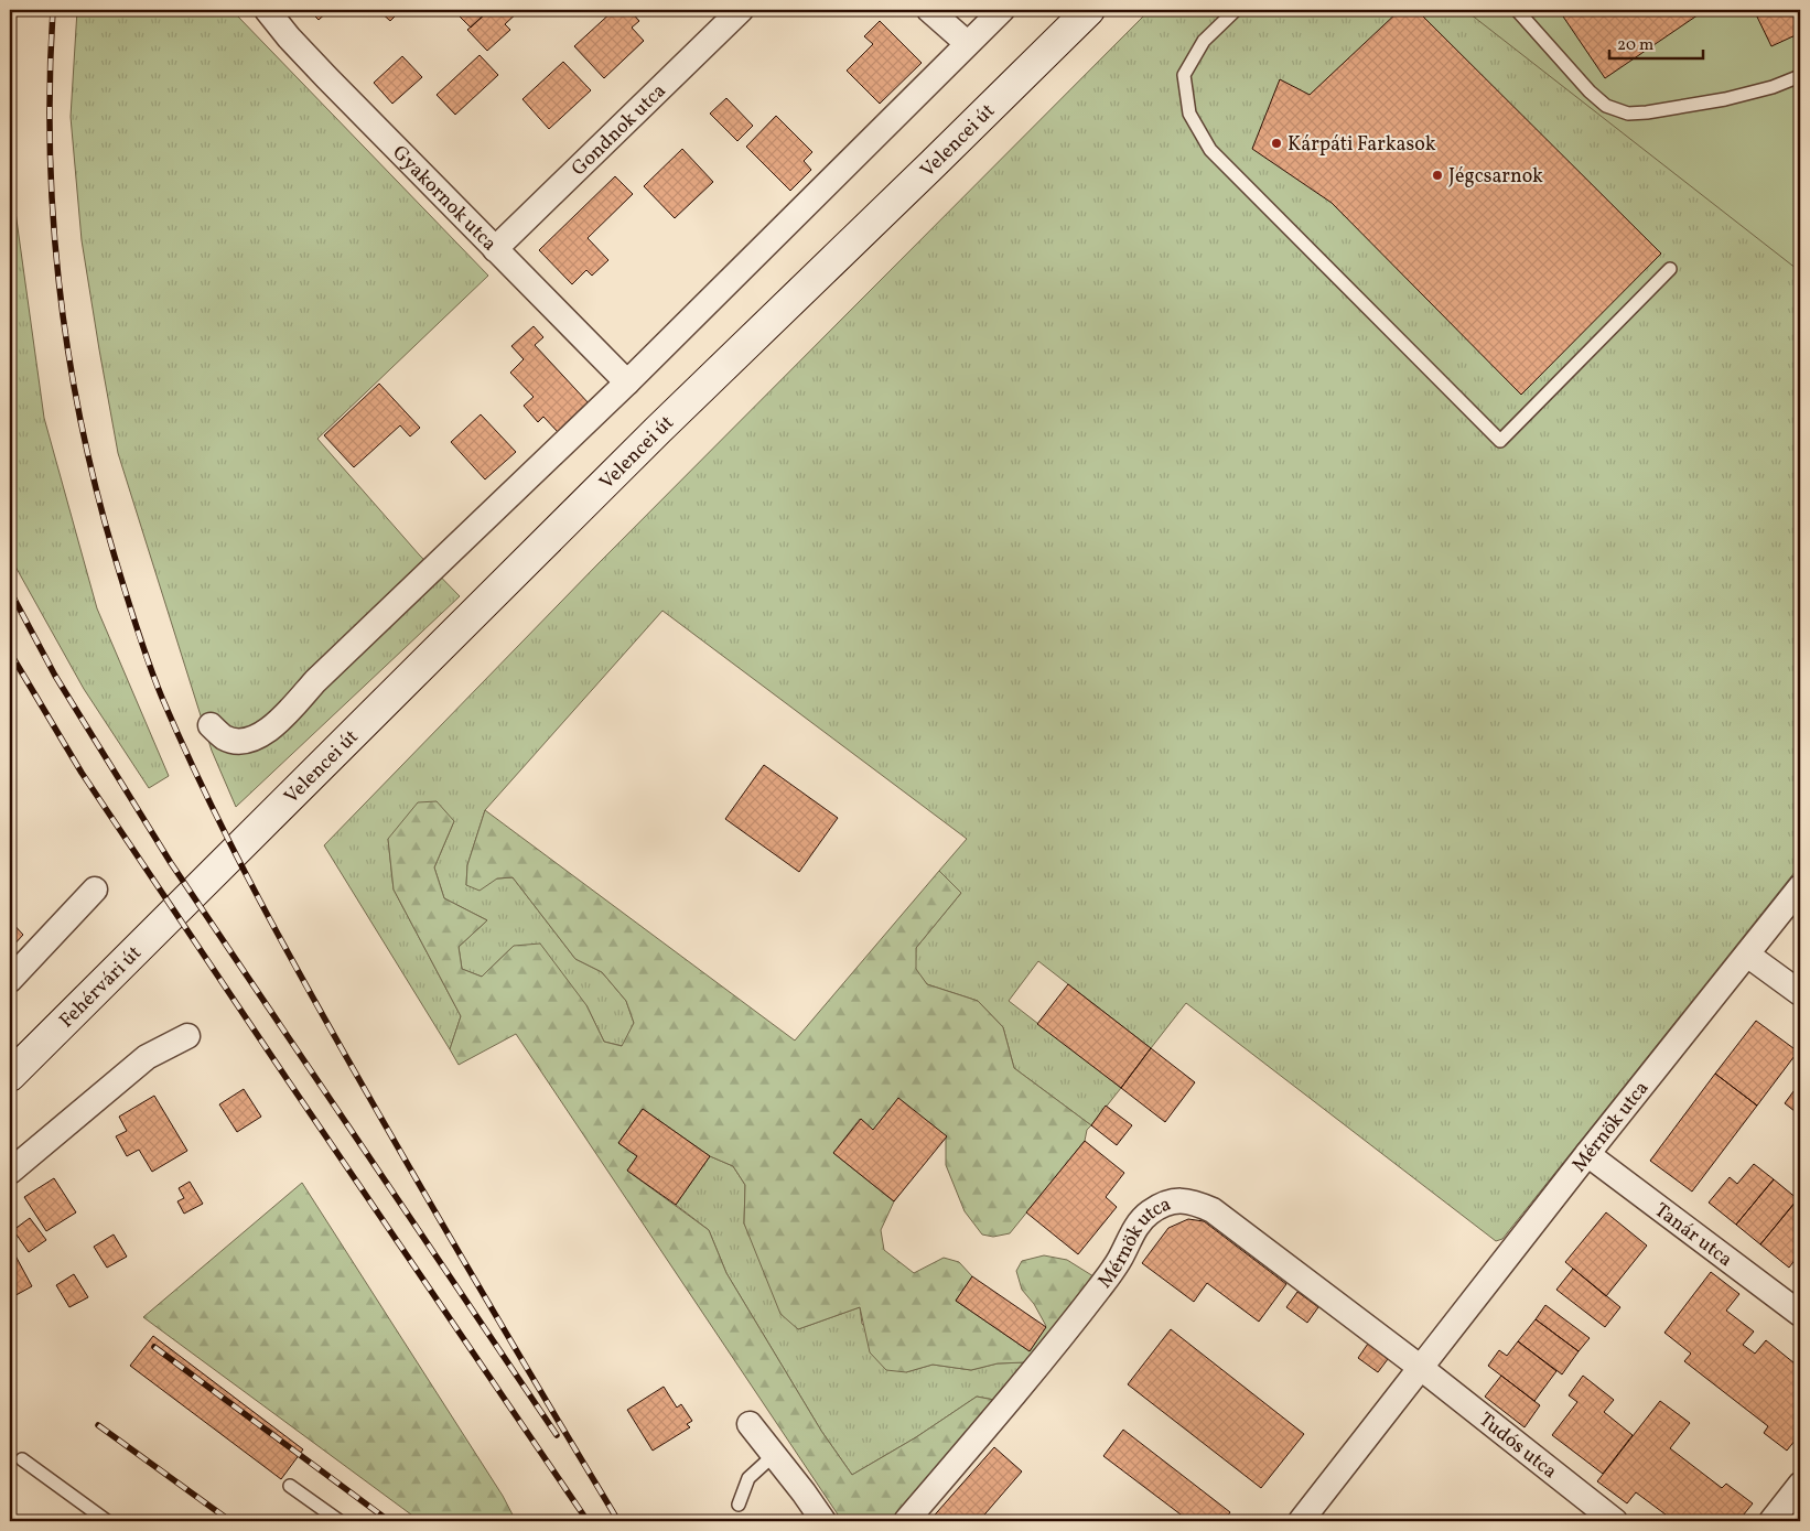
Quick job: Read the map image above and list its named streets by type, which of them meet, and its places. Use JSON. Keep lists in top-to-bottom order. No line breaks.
{"streets":{"main road":["Velencei út","Fehérvári út"],"street":["Gondnok utca","Gyakornok utca","Mérnök utca","Tanár utca","Tudós utca"]},"crossings":[["Gondnok utca","Gyakornok utca"],["Velencei út","Fehérvári út"],["Mérnök utca","Tanár utca"],["Mérnök utca","Tudós utca"]],"places":["Kárpáti Farkasok","Jégcsarnok"],"scale_bar":"20 m"}
